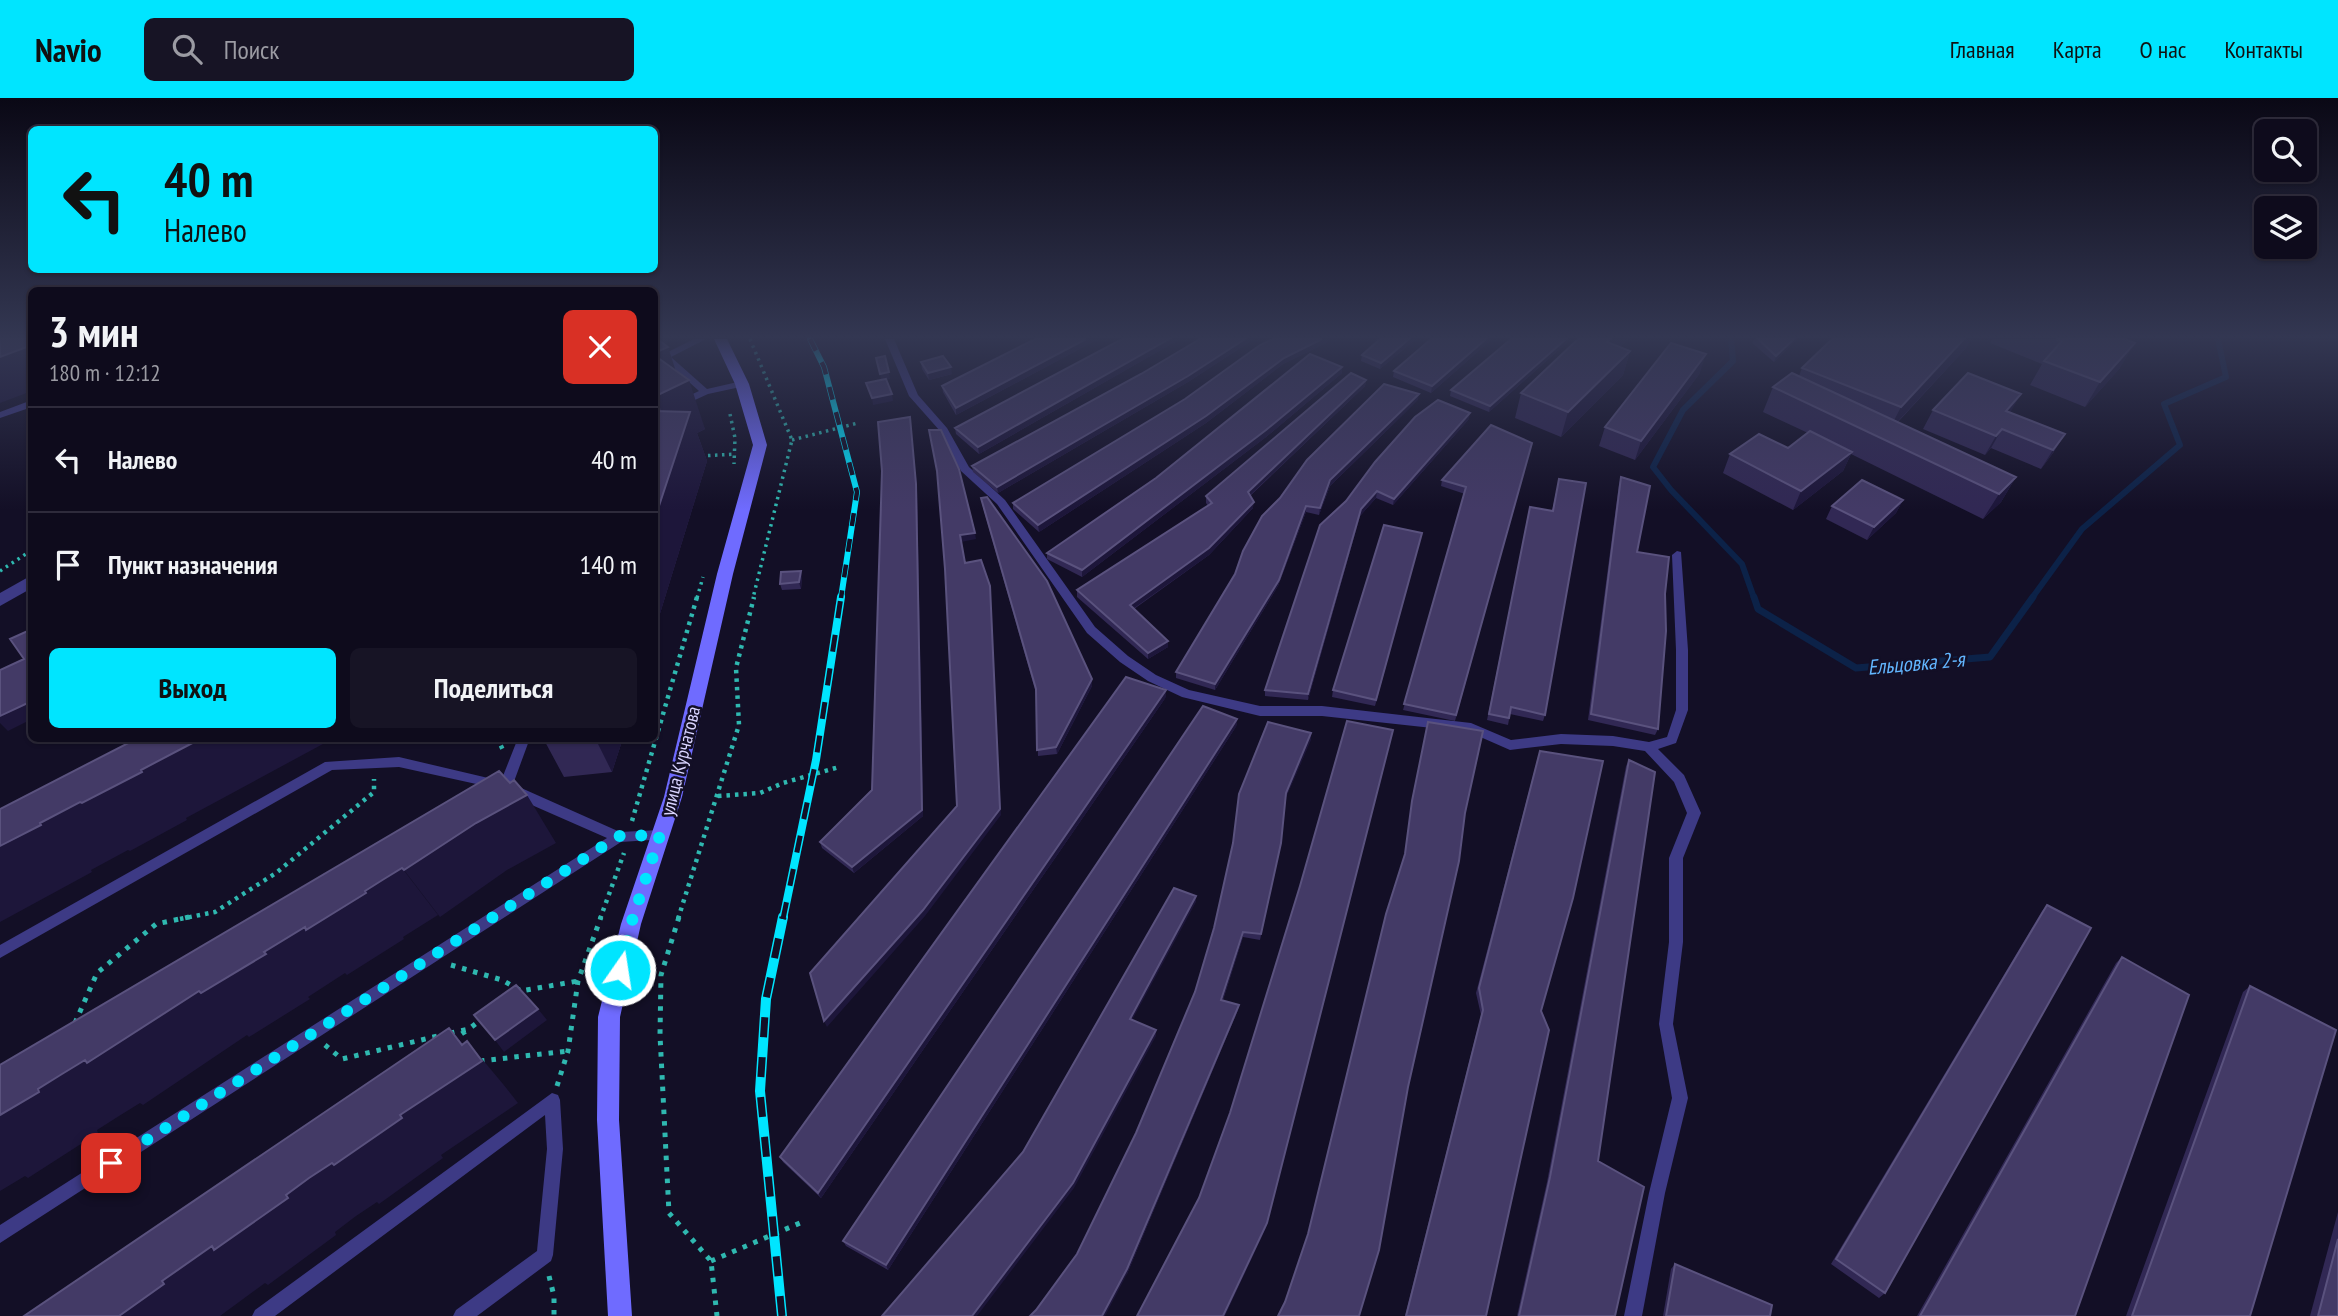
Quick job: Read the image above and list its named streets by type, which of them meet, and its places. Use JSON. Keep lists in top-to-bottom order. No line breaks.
{"streets":{"main road":["улица Курчатова"]},"water":["Ельцовка 2-я"],"page":{"header":"Navio","search":"Поиск","nav":["Главная","Карта","О нас","Контакты"],"turn":["40 m","Налево"],"heading":["3 мин","180 m · 12:12"],"list":[{"name":"Налево","value":"40 m"},{"name":"Пункт назначения","value":"140 m"}],"buttons":["Выход","Поделиться"]}}
